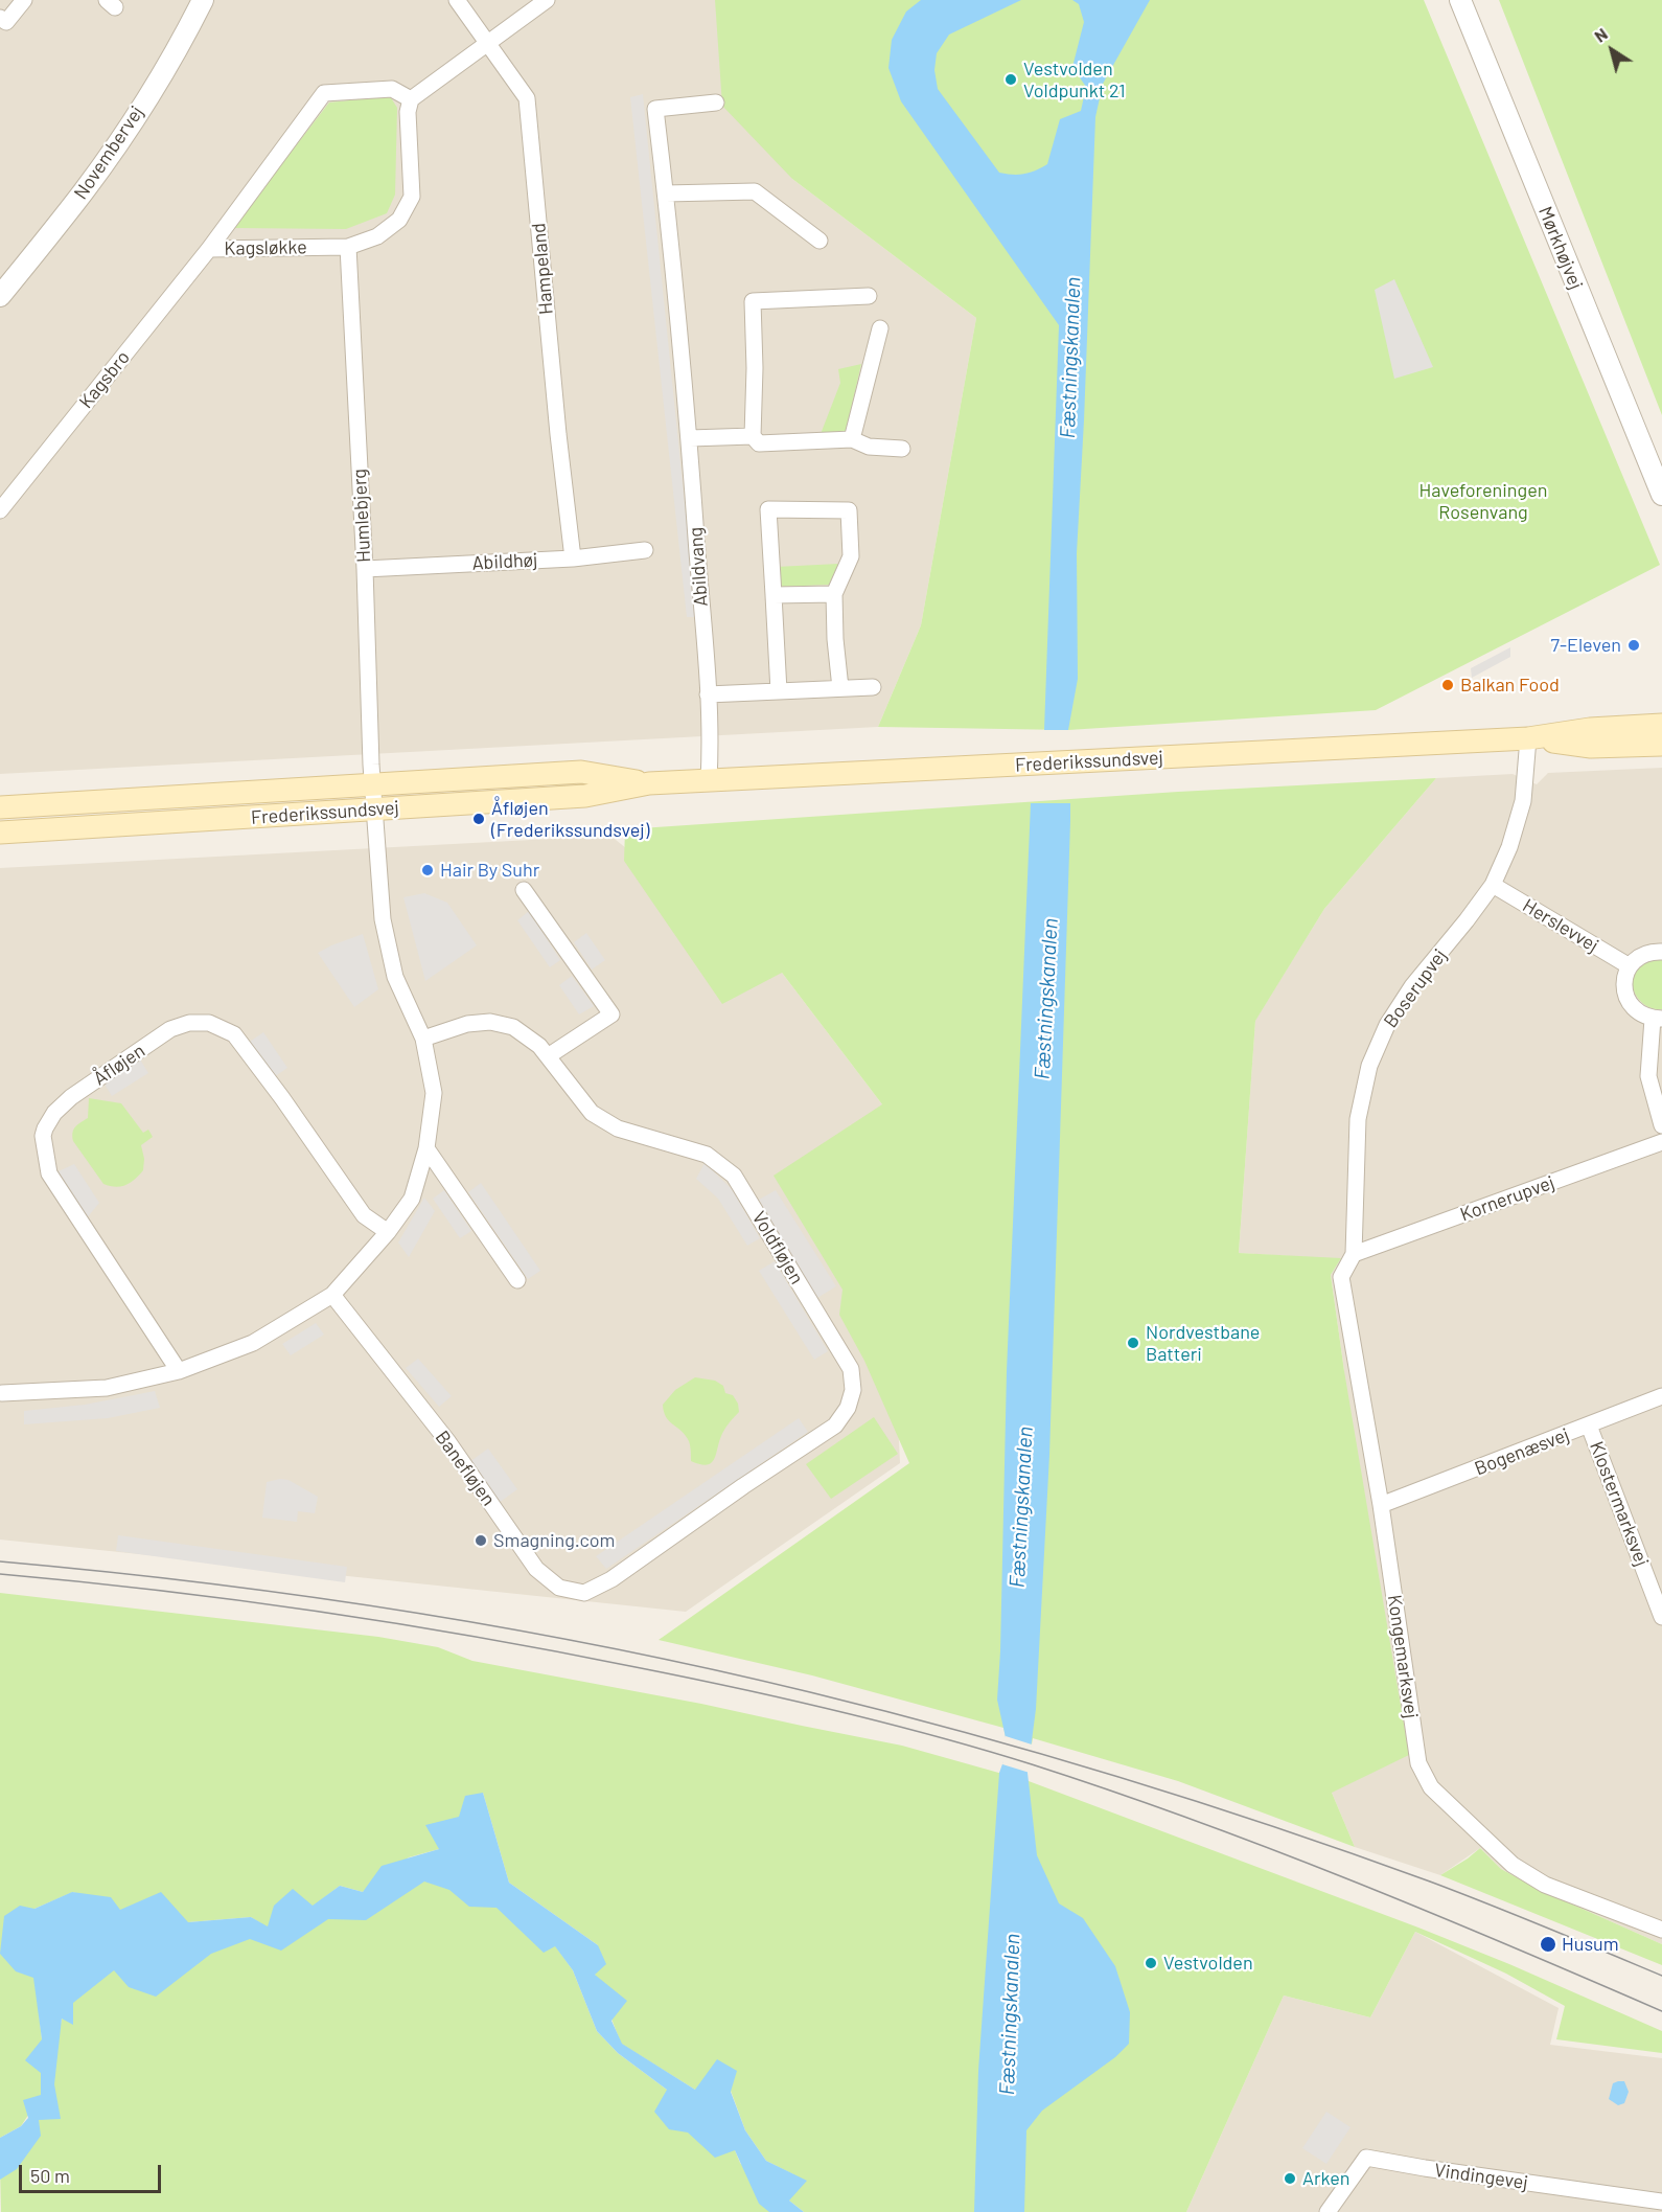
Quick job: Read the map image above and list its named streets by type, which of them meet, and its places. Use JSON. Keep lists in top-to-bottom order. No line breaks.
{"streets":{"main road":["Frederikssundsvej"],"street":["Novembervej","Kagsløkke","Mørkhøjvej","Hampeland","Kagsbro","Humlebjerg","Abildhøj","Abildvang","Herslevvej","Boserupvej","Åfløjen","Kornerupvej","Voldfløjen","Bogenæsvej","Banefløjen","Klostermarksvej","Kongemarksvej","Vindingevej"]},"crossings":[["Kagsløkke","Kagsbro"],["Kagsløkke","Humlebjerg"],["Hampeland","Abildhøj"],["Humlebjerg","Abildhøj"],["Humlebjerg","Frederikssundsvej"],["Abildvang","Frederikssundsvej"],["Frederikssundsvej","Boserupvej"],["Herslevvej","Boserupvej"],["Boserupvej","Kornerupvej"],["Boserupvej","Kongemarksvej"],["Kornerupvej","Kongemarksvej"],["Voldfløjen","Banefløjen"],["Bogenæsvej","Klostermarksvej"],["Bogenæsvej","Kongemarksvej"]],"water":["Fæstningskanalen"],"parks":["Haveforeningen Rosenvang"],"places":["Vestvolden Voldpunkt 21","7-Eleven","Balkan Food","Åfløjen (Frederikssundsvej)","Hair By Suhr","Nordvestbane Batteri","Smagning.com","Husum","Vestvolden","Arken"],"scale_bar":"50 m","north":"top left"}
